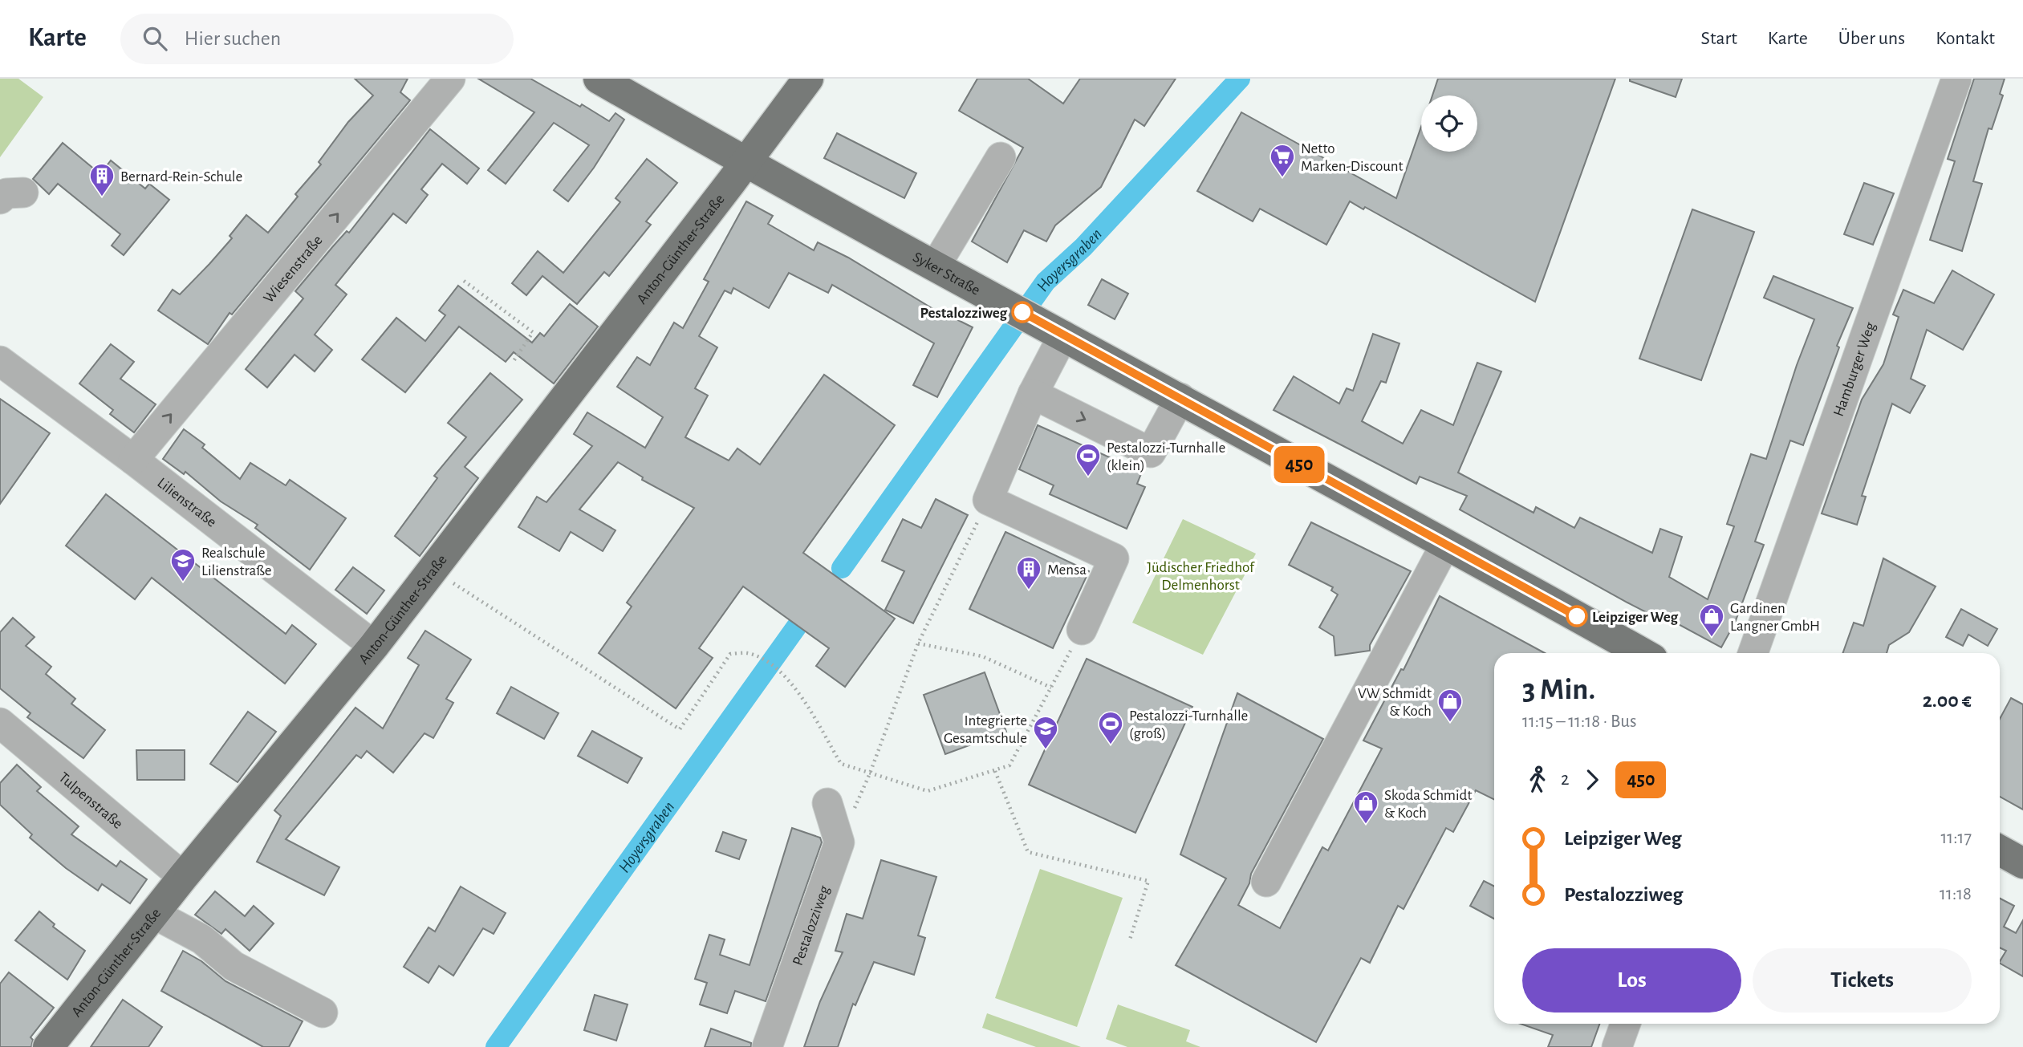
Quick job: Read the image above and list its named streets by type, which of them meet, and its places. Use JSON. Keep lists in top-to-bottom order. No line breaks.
{"streets":{"main road":["Anton-Günther-Straße","Syker Straße"],"street":["Wiesenstraße","Hamburger Weg","Lilienstraße","Tulpenstraße","Pestalozziweg"]},"crossings":[["Anton-Günther-Straße","Syker Straße"],["Anton-Günther-Straße","Lilienstraße"],["Anton-Günther-Straße","Tulpenstraße"],["Wiesenstraße","Lilienstraße"]],"one_way":["Wiesenstraße"],"water":["Hoyersgraben"],"parks":["Jüdischer Friedhof Delmenhorst"],"places":{"supermarket":["Netto Marken-Discount"],"building":["Bernard-Rein-Schule","Mensa"],"other":["Pestalozziweg","Leipziger Weg"],"sports":["Pestalozzi-Turnhalle (klein)","Pestalozzi-Turnhalle (groß)"],"school or university":["Realschule Lilienstraße","Integrierte Gesamtschule"],"shop":["Gardinen Langner GmbH","VW Schmidt & Koch","Skoda Schmidt & Koch"]},"lines":["bus line 450"],"page":{"header":"Karte","search":"Hier suchen","nav":["Start","Karte","Über uns","Kontakt"],"on_map":"450","heading":["3 Min.","11:15 – 11:18 · Bus","2.00 €"],"legs":["2","450"],"list":[{"name":"Leipziger Weg","value":"11:17"},{"name":"Pestalozziweg","value":"11:18"}],"buttons":["Los","Tickets"]}}
